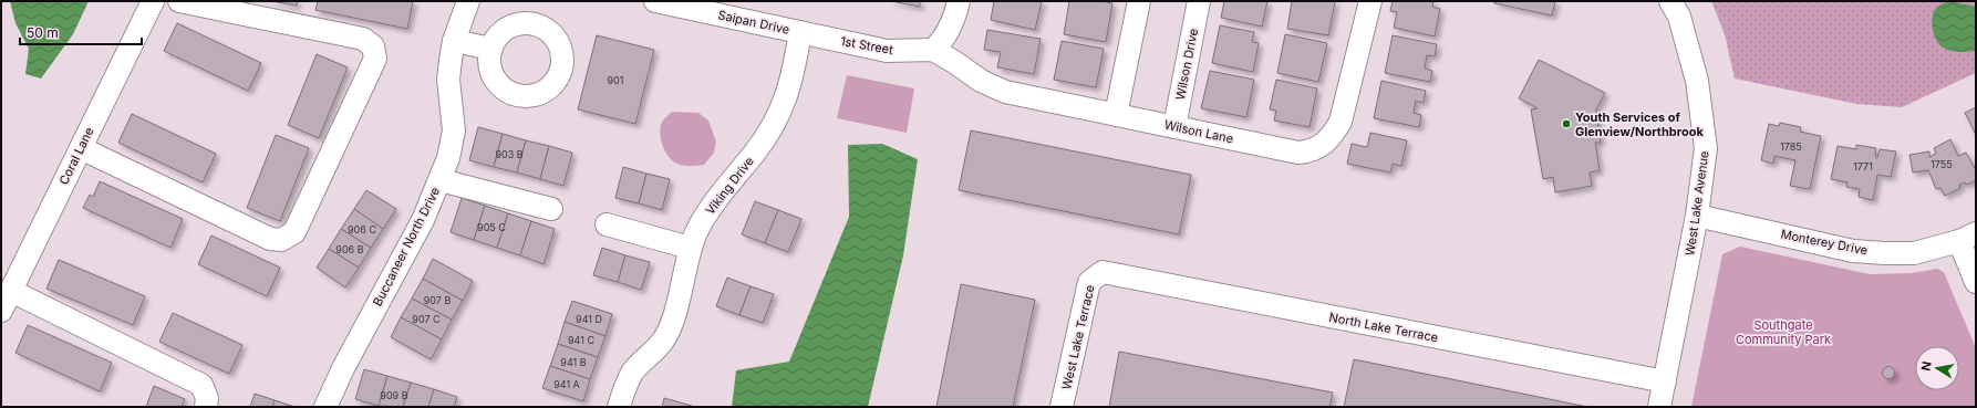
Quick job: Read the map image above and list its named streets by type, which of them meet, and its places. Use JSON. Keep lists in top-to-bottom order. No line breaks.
{"streets":{"street":["Saipan Drive","1st Street","Wilson Drive","Wilson Lane","Coral Lane","Viking Drive","West Lake Avenue","Monterey Drive","Buccaneer North Drive","North Lake Terrace","West Lake Terrace"]},"crossings":[["Saipan Drive","1st Street"],["Saipan Drive","Viking Drive"],["1st Street","Wilson Lane"],["1st Street","Viking Drive"],["Wilson Drive","Wilson Lane"],["West Lake Avenue","Monterey Drive"],["West Lake Avenue","North Lake Terrace"],["North Lake Terrace","West Lake Terrace"]],"parks":["Southgate Community Park"],"places":["Youth Services of Glenview/Northbrook"],"house_numbers":["901","1785","903 B","1755","1771","905 C","906 C","906 B","907 B","907 C","941 D","941 C","941 B","941 A","909 B"],"scale_bar":"50 m","north":"left"}
